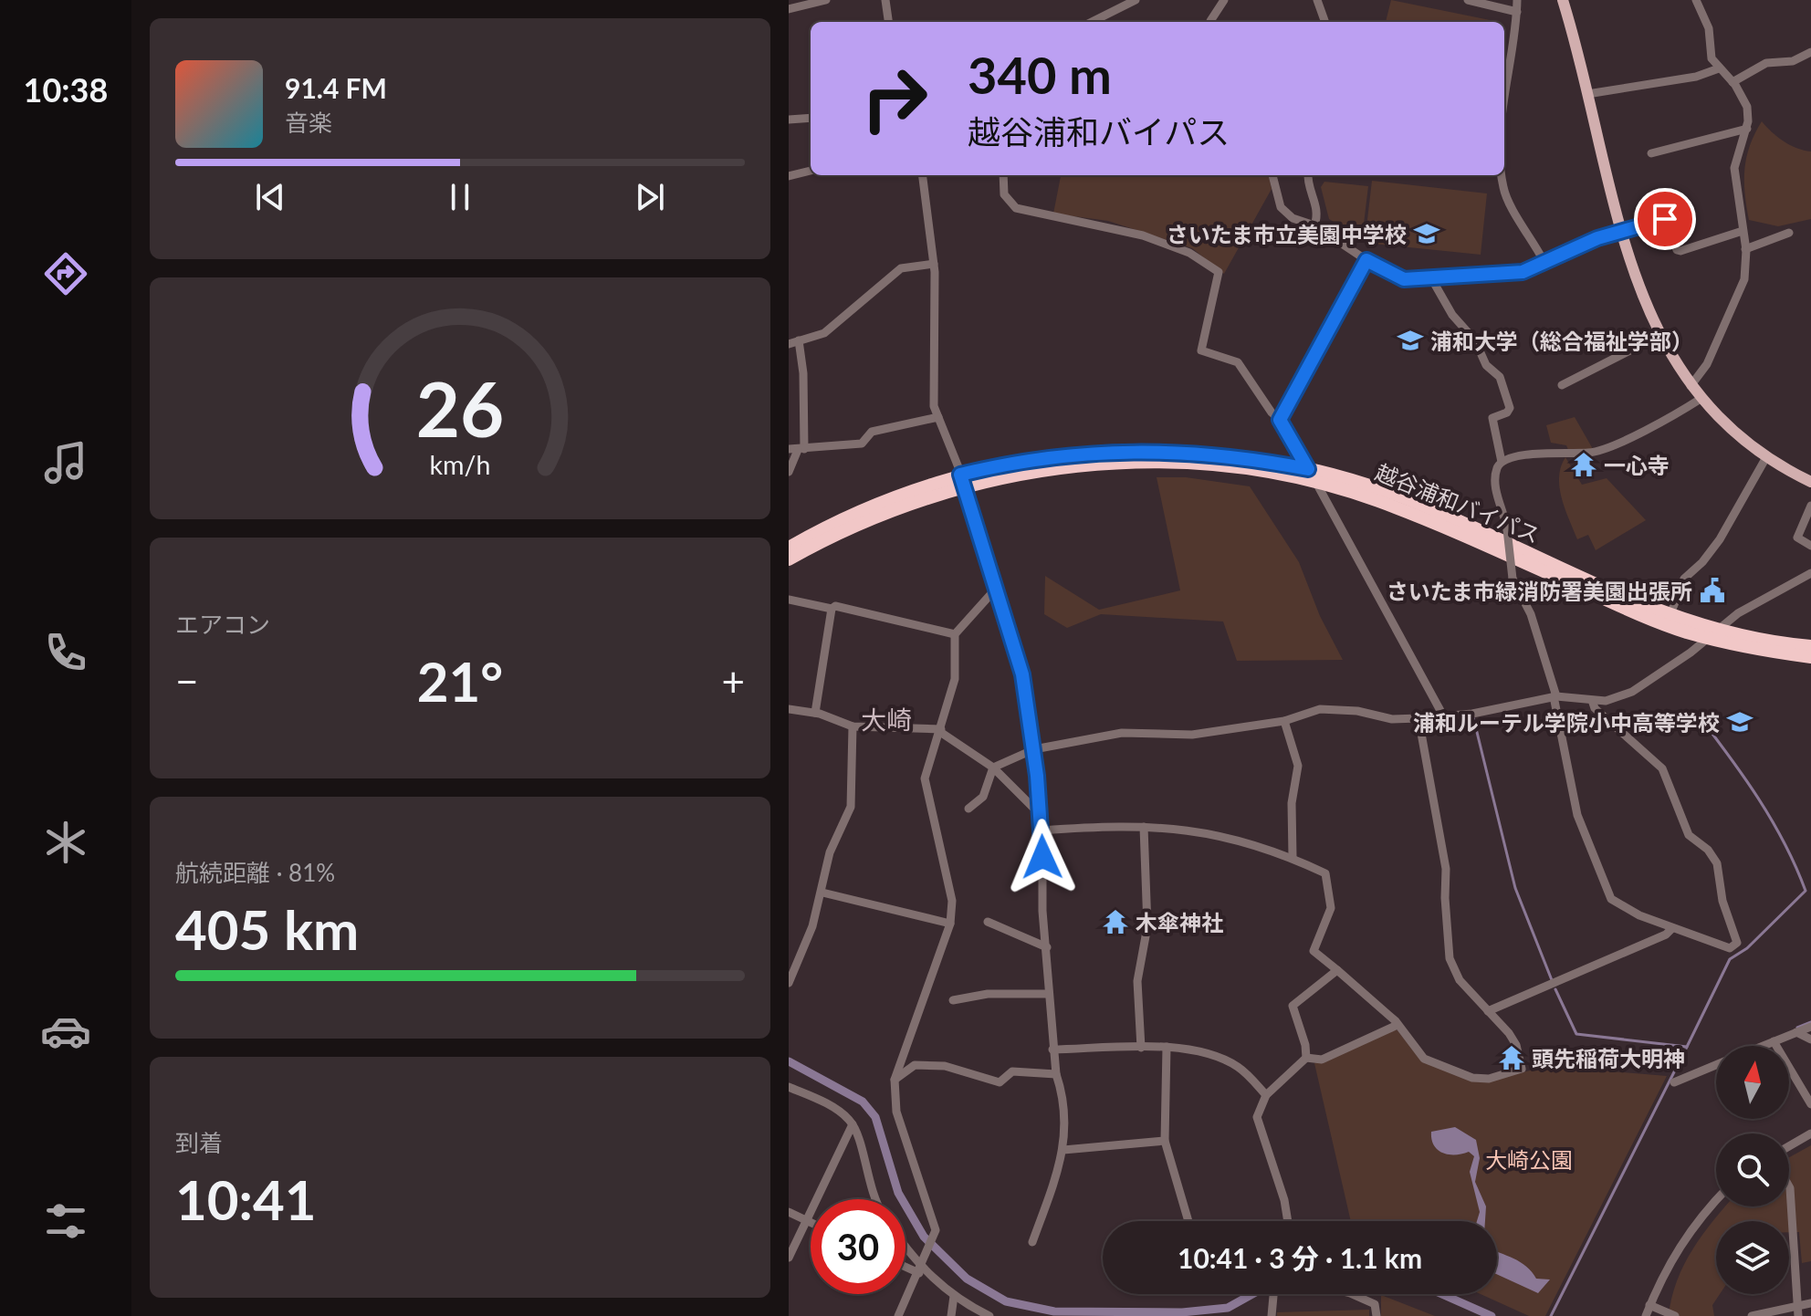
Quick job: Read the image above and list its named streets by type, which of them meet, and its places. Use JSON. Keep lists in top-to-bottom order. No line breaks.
{"streets":{"highway":["越谷浦和バイパス"]},"districts":["大崎"],"parks":["大崎公園"],"places":{"school or university":["さいたま市立美園中学校","浦和大学（総合福祉学部）","浦和ルーテル学院小中高等学校"],"temple":["一心寺","木傘神社","頭先稲荷大明神"],"public building":["さいたま市緑消防署美園出張所"]},"north":"top","page":{"tabs":"10:38","turn":["340 m","越谷浦和バイパス"],"song":["91.4 FM","音楽"],"tile":["エアコン",["航続距離 · 81%","405 km"],["到着","10:41"]],"heat":["−","21°","+"],"limit":"30","trip":"10:41 · 3 分 · 1.1 km","gauge":["26","km/h"]}}
